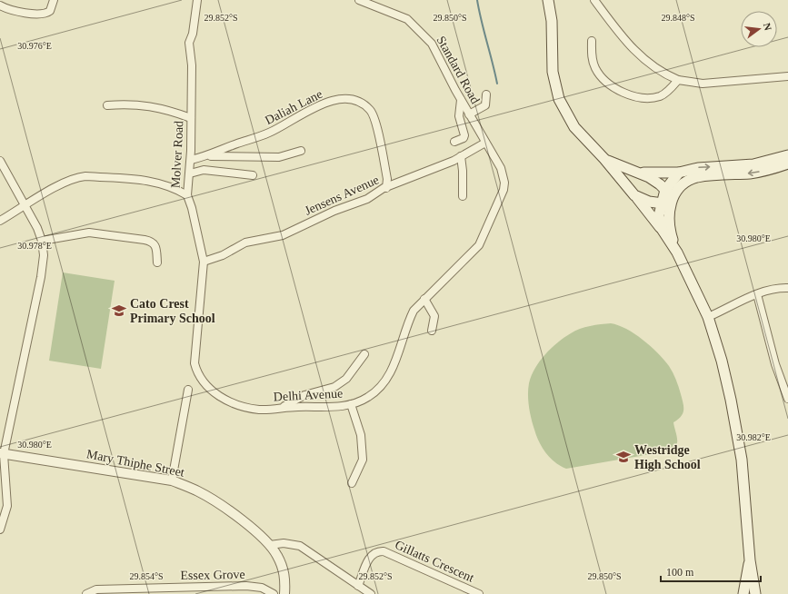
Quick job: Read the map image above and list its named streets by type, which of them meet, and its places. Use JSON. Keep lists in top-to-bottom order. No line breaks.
{"streets":{"street":["Standard Road","Daliah Lane","Molver Road","Jensens Avenue","Delhi Avenue","Mary Thiphe Street","Gillatts Crescent","Essex Grove"]},"crossings":[["Standard Road","Jensens Avenue"],["Standard Road","Delhi Avenue"],["Daliah Lane","Molver Road"],["Daliah Lane","Jensens Avenue"],["Molver Road","Jensens Avenue"],["Molver Road","Delhi Avenue"]],"places":{"school or university":["Cato Crest Primary School","Westridge High School"]},"scale_bar":"100 m","north":"right","coordinates":["29.852°S","29.850°S","29.848°S","30.976°E","30.980°E","30.978°E","30.982°E","29.854°S"]}
